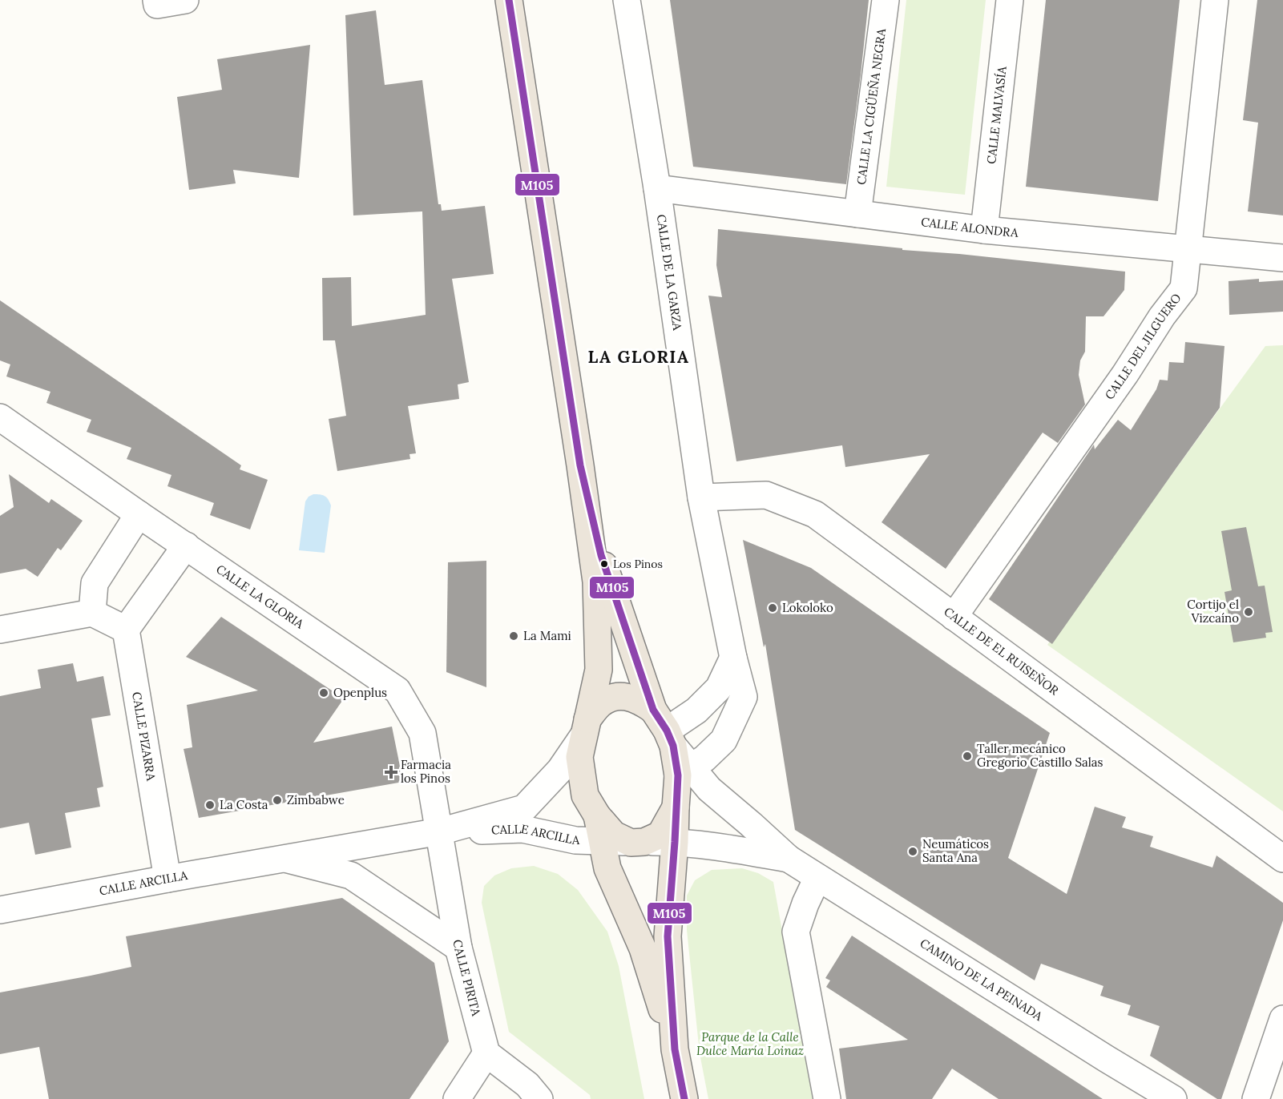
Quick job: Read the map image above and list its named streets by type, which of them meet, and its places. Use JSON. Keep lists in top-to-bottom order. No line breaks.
{"streets":{"street":["CALLE LA CIGÜEÑA NEGRA","CALLE MALVASÍA","CALLE ALONDRA","CALLE DE LA GARZA","CALLE DEL JILGUERO","CALLE LA GLORIA","CALLE DE EL RUISEÑOR","CALLE PIZARRA","CALLE ARCILLA","CALLE PIRITA","CAMINO DE LA PEINADA"]},"crossings":[["CALLE LA CIGÜEÑA NEGRA","CALLE ALONDRA"],["CALLE MALVASÍA","CALLE ALONDRA"],["CALLE ALONDRA","CALLE DE LA GARZA"],["CALLE ALONDRA","CALLE DEL JILGUERO"],["CALLE DE LA GARZA","CALLE DE EL RUISEÑOR"],["CALLE DE LA GARZA","CALLE ARCILLA"],["CALLE DE LA GARZA","CAMINO DE LA PEINADA"],["CALLE DEL JILGUERO","CALLE DE EL RUISEÑOR"],["CALLE LA GLORIA","CALLE ARCILLA"],["CALLE LA GLORIA","CALLE PIRITA"],["CALLE PIZARRA","CALLE ARCILLA"],["CALLE ARCILLA","CALLE PIRITA"],["CALLE ARCILLA","CAMINO DE LA PEINADA"]],"districts":["LA GLORIA"],"parks":["Parque de la Calle Dulce María Loinaz"],"places":{"other":["Los Pinos","Lokoloko","Cortijo el Vizcaíno","La Mami","Openplus","Taller mecánico Gregorio Castillo Salas","Zimbabwe","La Costa","Neumáticos Santa Ana"],"health":["Farmacia los Pinos"]},"lines":["transit line M105"]}
